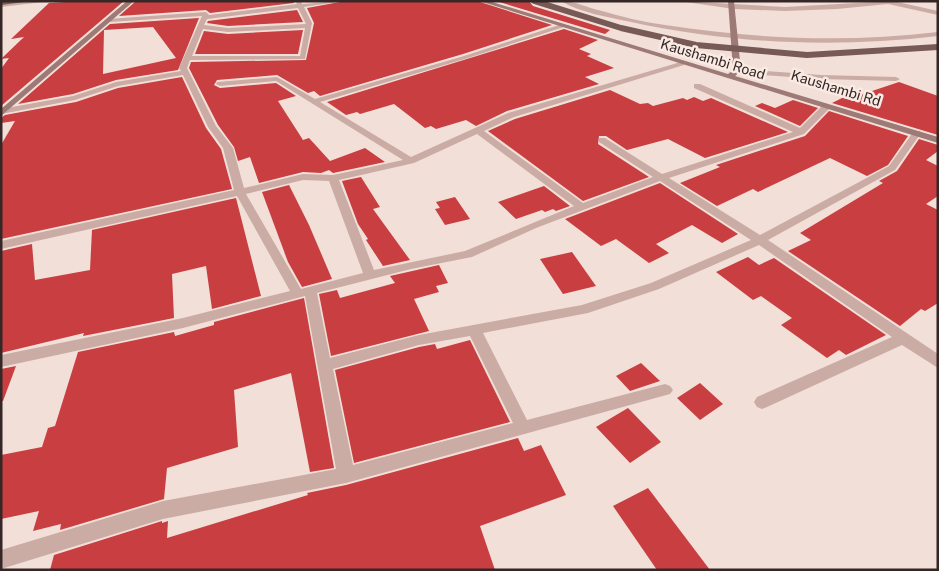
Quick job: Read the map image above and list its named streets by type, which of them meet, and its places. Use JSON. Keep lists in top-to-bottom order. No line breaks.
{"streets":{"main road":["Kaushambi Road","Kaushambi Rd"]}}
